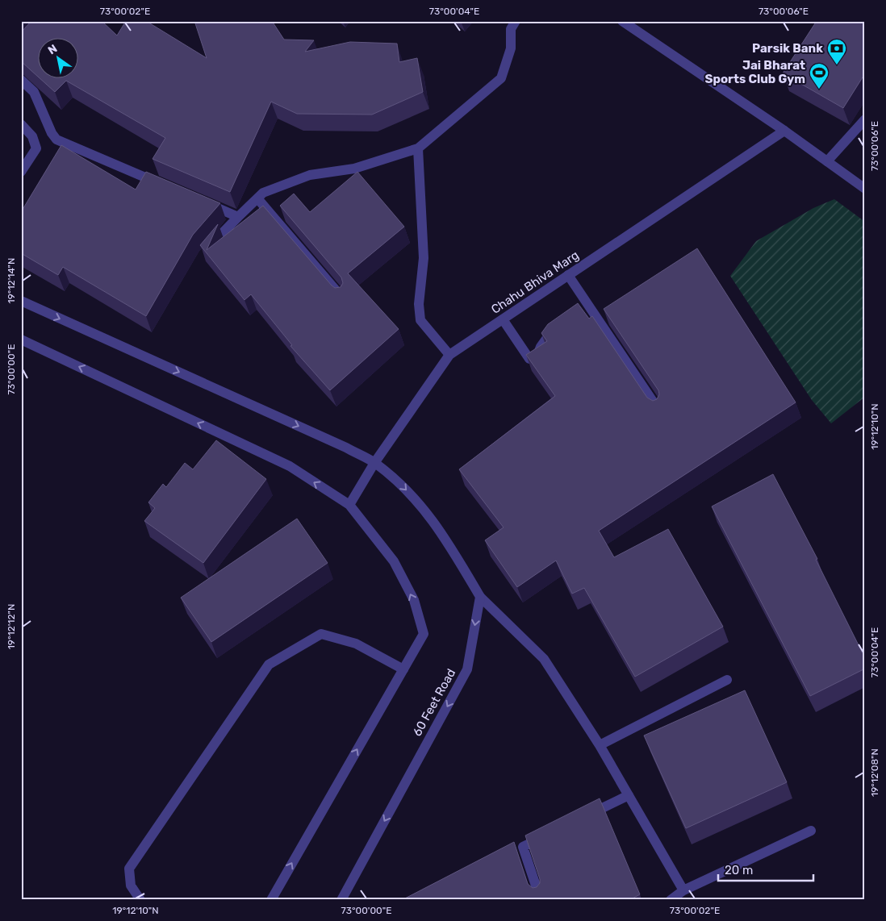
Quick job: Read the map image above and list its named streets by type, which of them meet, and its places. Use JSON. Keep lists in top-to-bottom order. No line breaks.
{"streets":{"street":["Chahu Bhiva Marg","60 Feet Road"]},"places":{"bank":["Parsik Bank"],"sports":["Jai Bharat Sports Club Gym"]},"scale_bar":"20 m","north":"top left","coordinates":["73°00'02\"E","73°00'04\"E","73°00'06\"E","19°12'14\"N","73°00'00\"E","19°12'10\"N","19°12'12\"N","19°12'08\"N"]}
